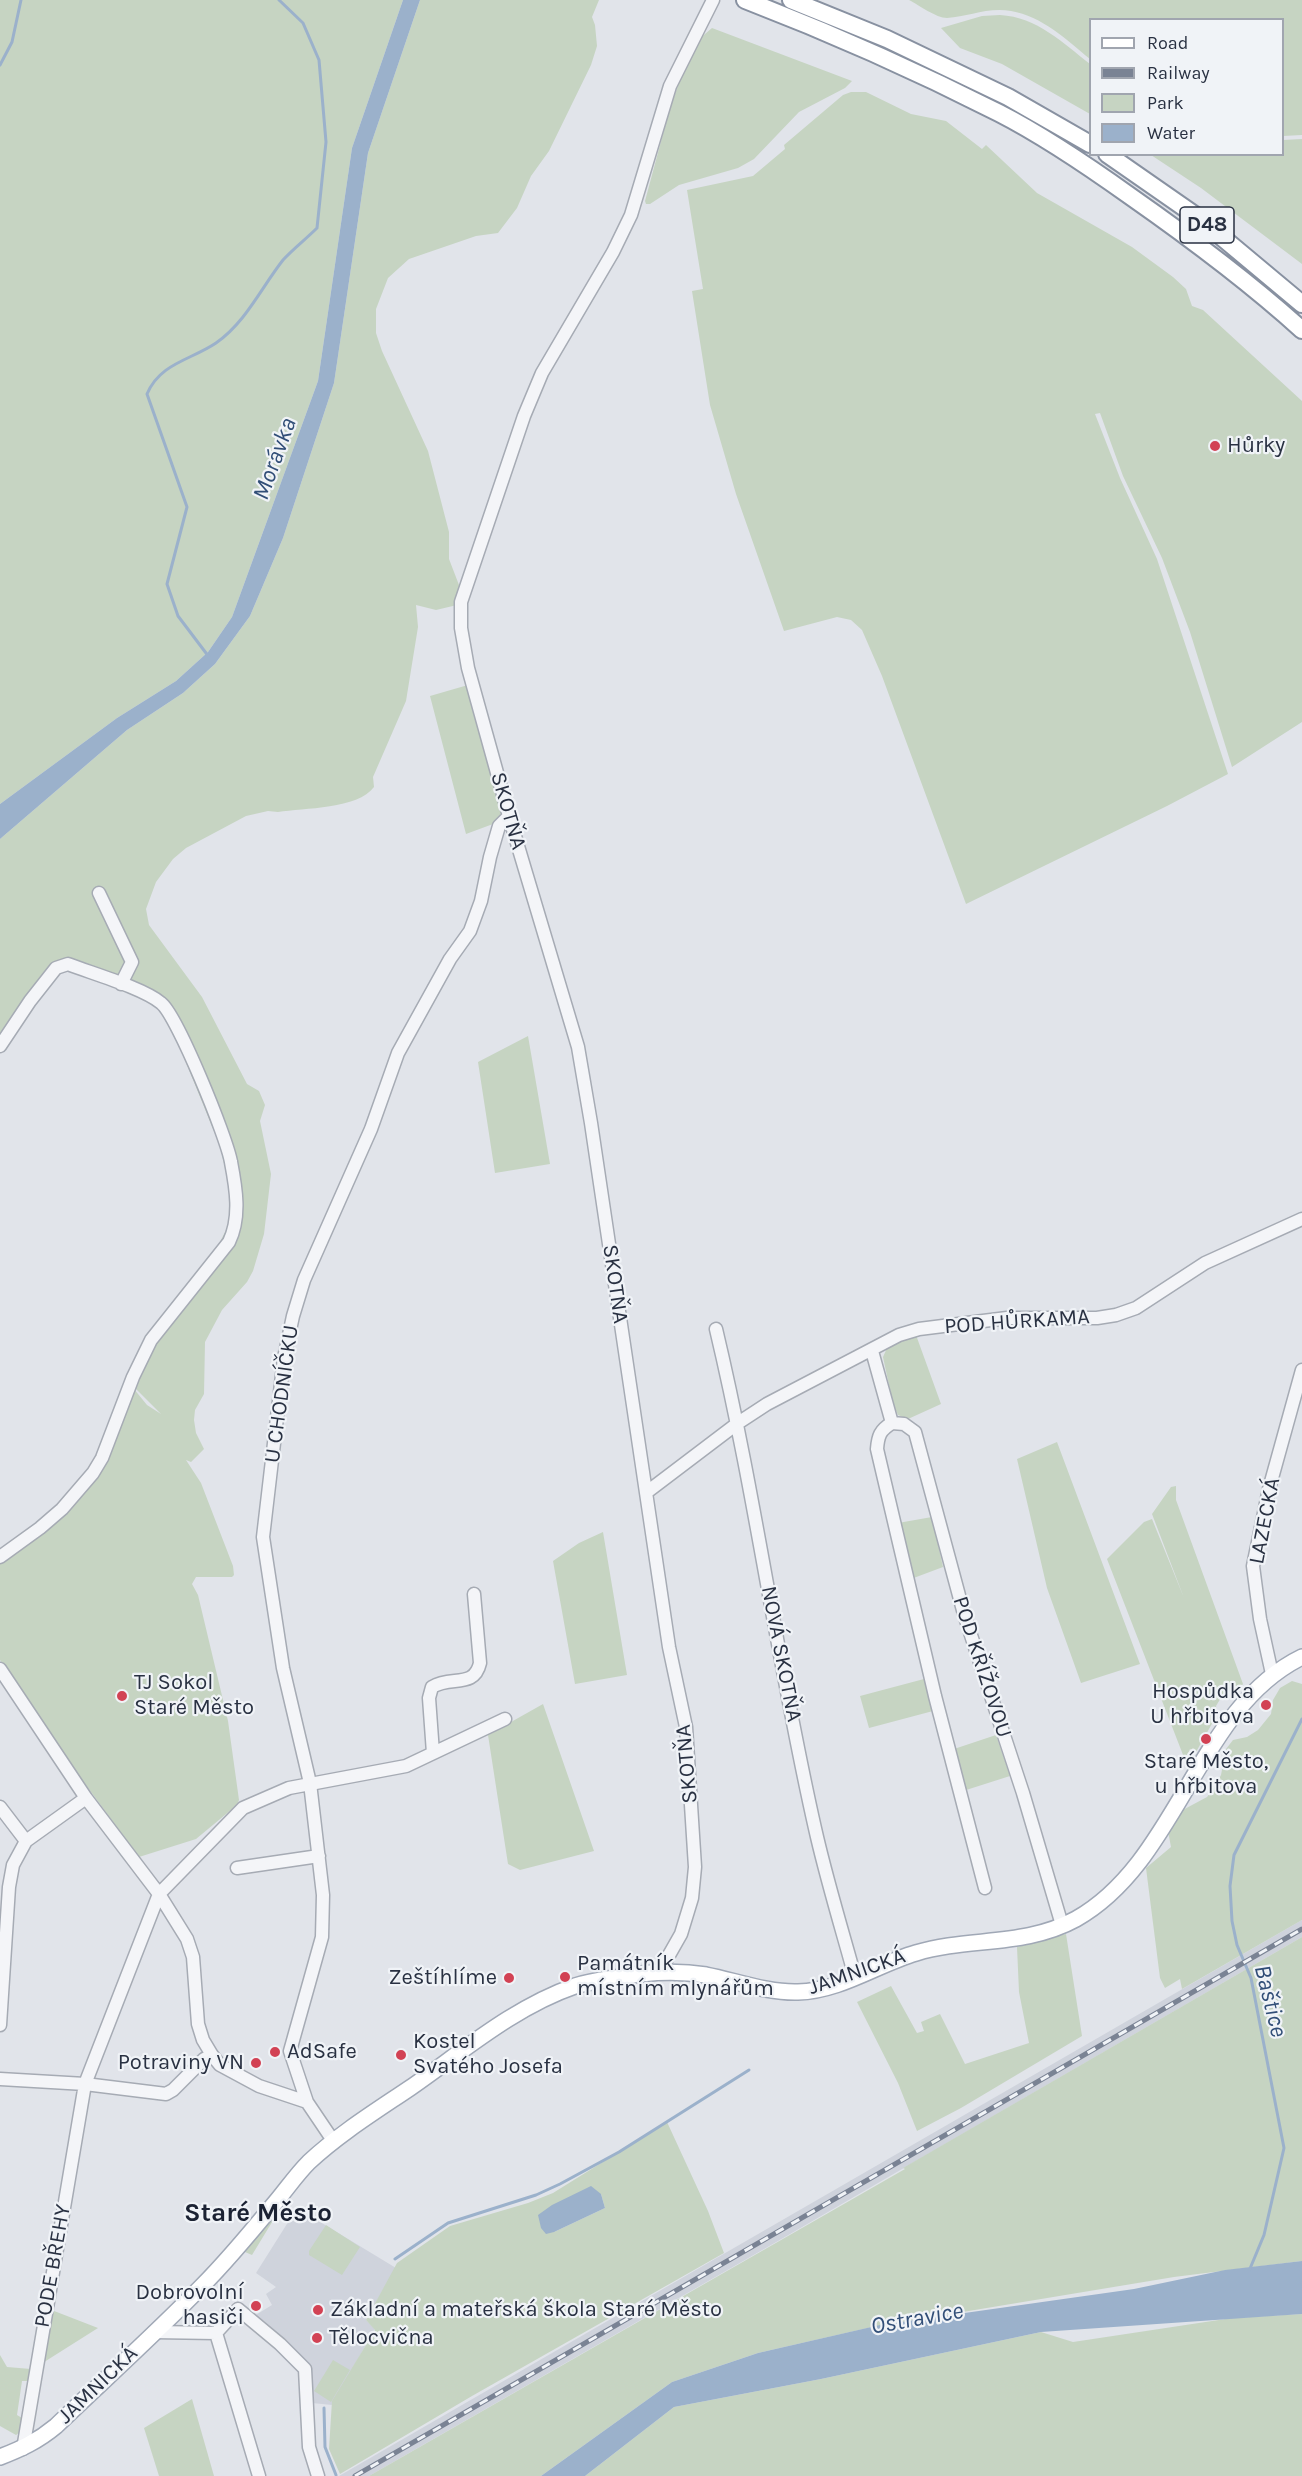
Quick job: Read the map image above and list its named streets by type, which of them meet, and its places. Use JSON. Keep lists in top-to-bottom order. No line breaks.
{"streets":{"highway":["D48"],"main road":["JAMNICKÁ"],"street":["SKOTŇA","POD HŮRKAMA","U CHODNÍČKU","LAZECKÁ","NOVÁ SKOTŇA","POD KŘÍŽOVOU","PODE BŘEHY"]},"crossings":[["SKOTŇA","POD HŮRKAMA"],["SKOTŇA","U CHODNÍČKU"],["SKOTŇA","JAMNICKÁ"],["POD HŮRKAMA","NOVÁ SKOTŇA"],["LAZECKÁ","JAMNICKÁ"],["NOVÁ SKOTŇA","JAMNICKÁ"],["POD KŘÍŽOVOU","JAMNICKÁ"],["JAMNICKÁ","PODE BŘEHY"]],"districts":["Staré Město"],"water":["Morávka","Baštice","Ostravice"],"places":["Hůrky","TJ Sokol Staré Město","Hospůdka U hřbitova","Staré Město, u hřbitova","Památník místním mlynářům","Zeštíhlíme","AdSafe","Kostel Svatého Josefa","Potraviny VN","Dobrovolní hasiči","Základní a mateřská škola Staré Město","Tělocvična"],"legend":["Road","Railway","Park","Water"]}
